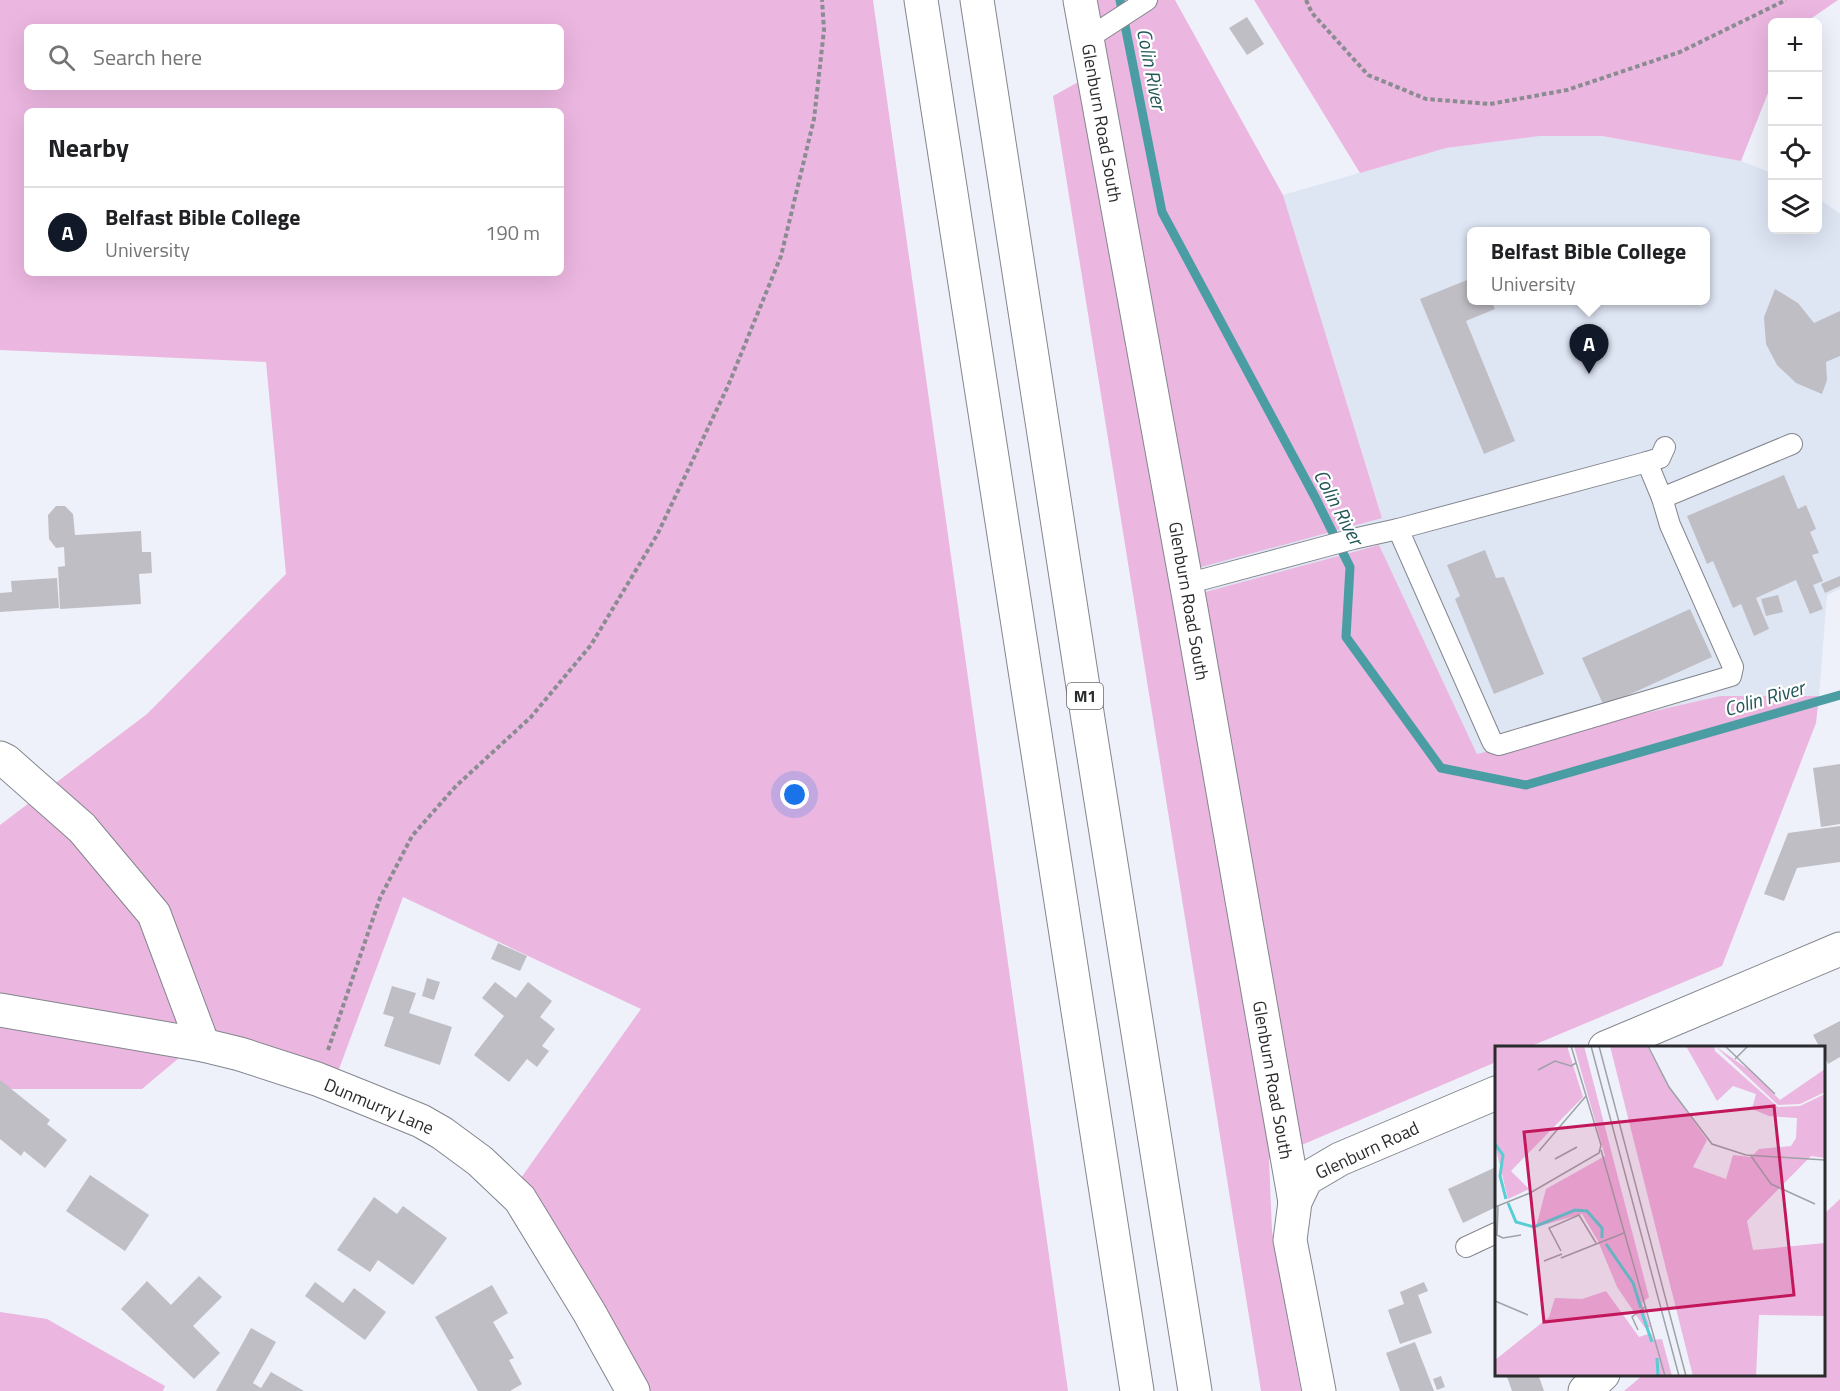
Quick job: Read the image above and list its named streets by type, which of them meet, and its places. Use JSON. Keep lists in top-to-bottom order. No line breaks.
{"streets":{"main road":["Glenburn Road South","M1","Dunmurry Lane","Glenburn Road"]},"crossings":[["Glenburn Road South","Glenburn Road"]],"water":["Colin River"],"page":{"map_buttons":["+","−"],"search":"Search here","heading":"Nearby","list":[{"mark":"A","name":"Belfast Bible College","note":"University","value":"190 m"}],"popup":["Belfast Bible College","University"],"pins":"A"}}
